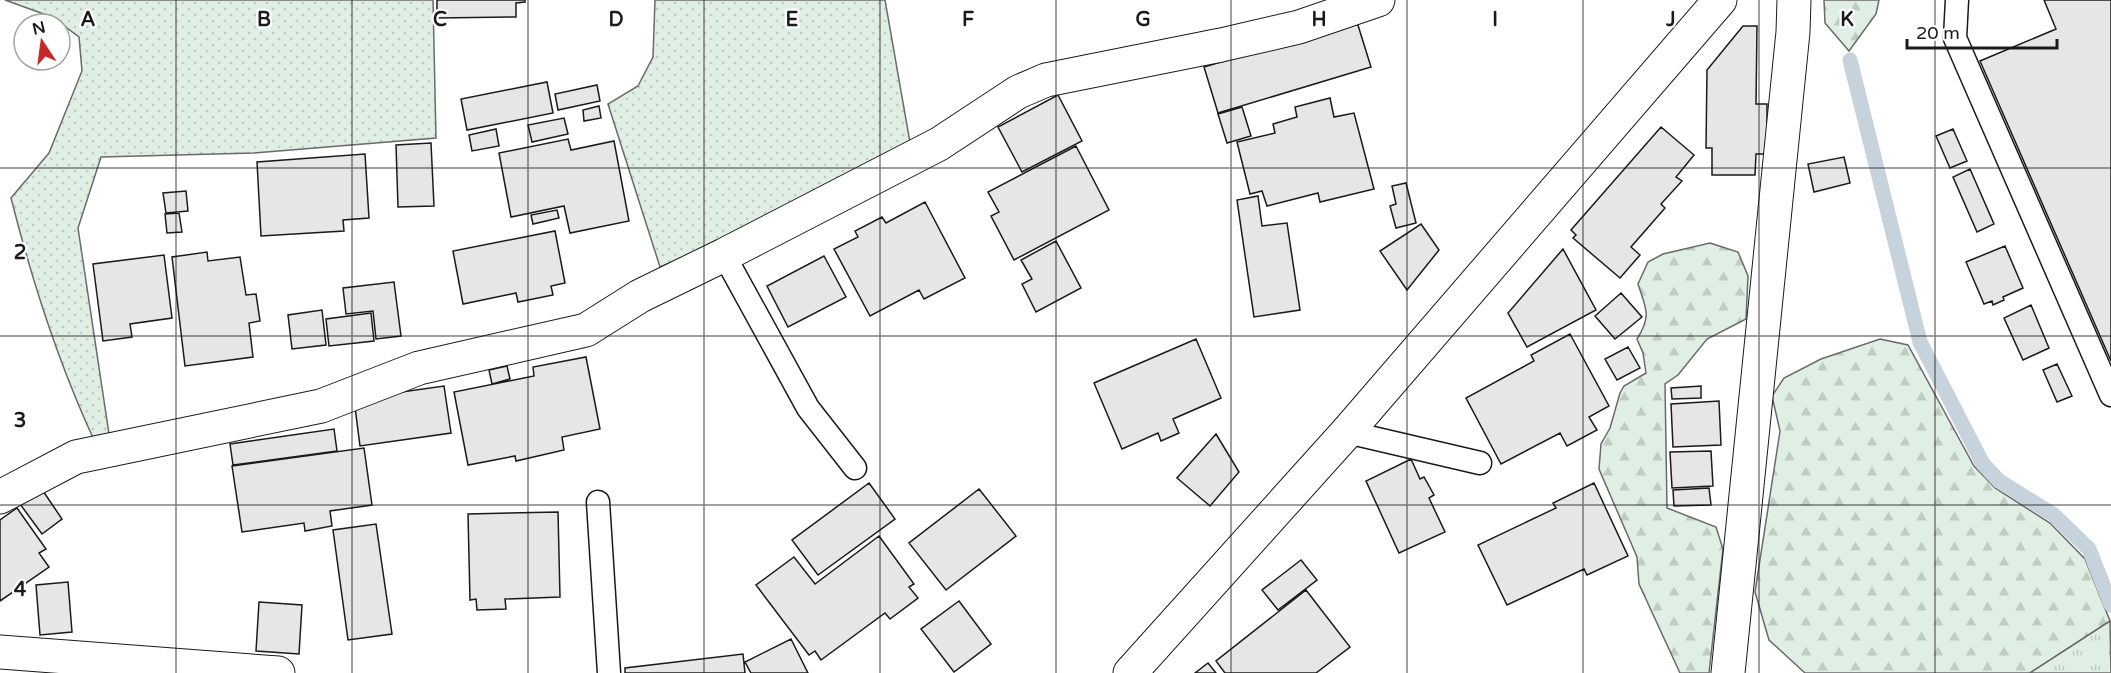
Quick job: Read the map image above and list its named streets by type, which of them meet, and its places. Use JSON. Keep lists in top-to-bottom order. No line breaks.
{"scale_bar":"20 m","north":"top","grid":{"columns":["A","B","C","D","E","F","G","H","I","J","K"],"rows":["2","3","4"]}}
